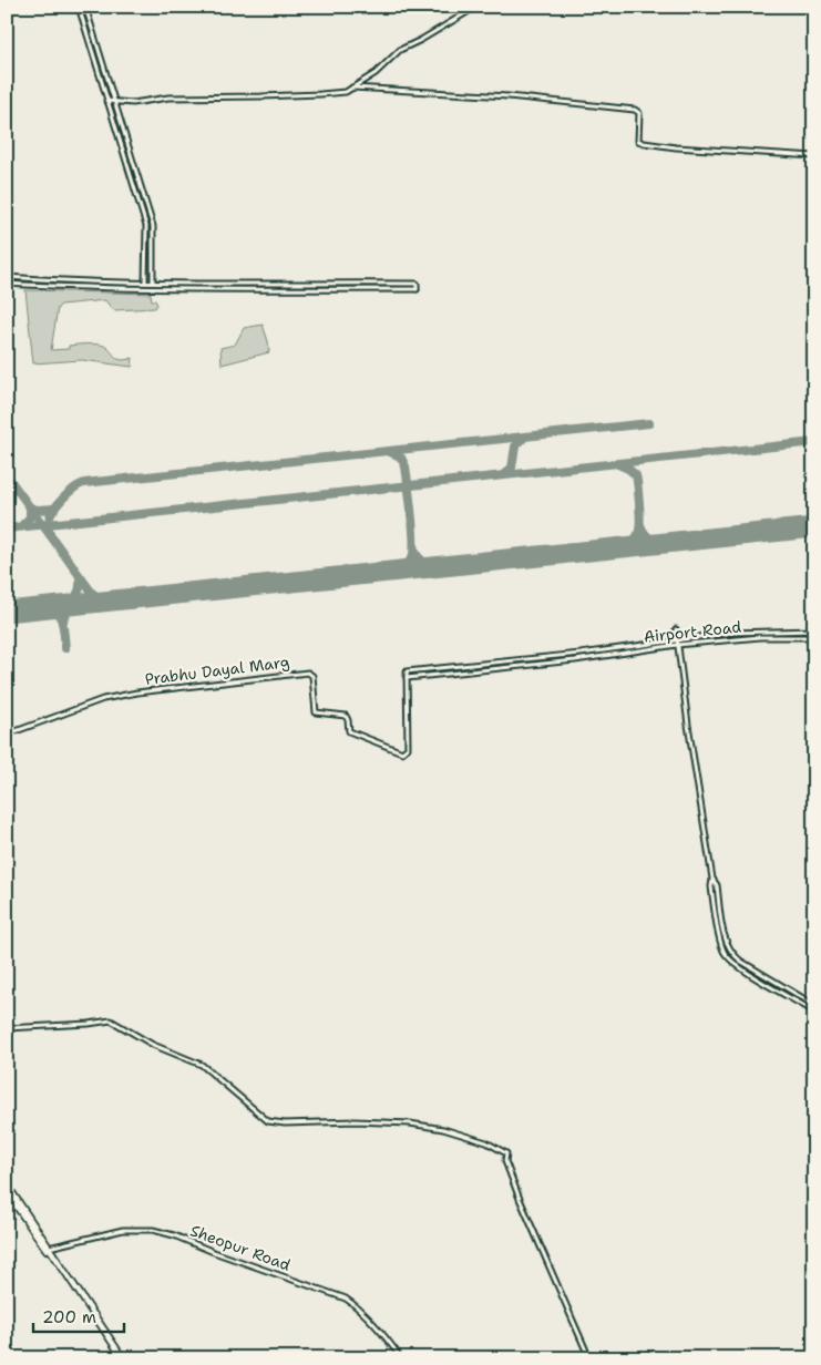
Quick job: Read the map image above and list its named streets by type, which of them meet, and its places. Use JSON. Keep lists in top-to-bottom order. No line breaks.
{"streets":{"street":["Airport Road","Prabhu Dayal Marg","Sheopur Road"]},"crossings":[["Airport Road","Prabhu Dayal Marg"]],"scale_bar":"200 m"}
